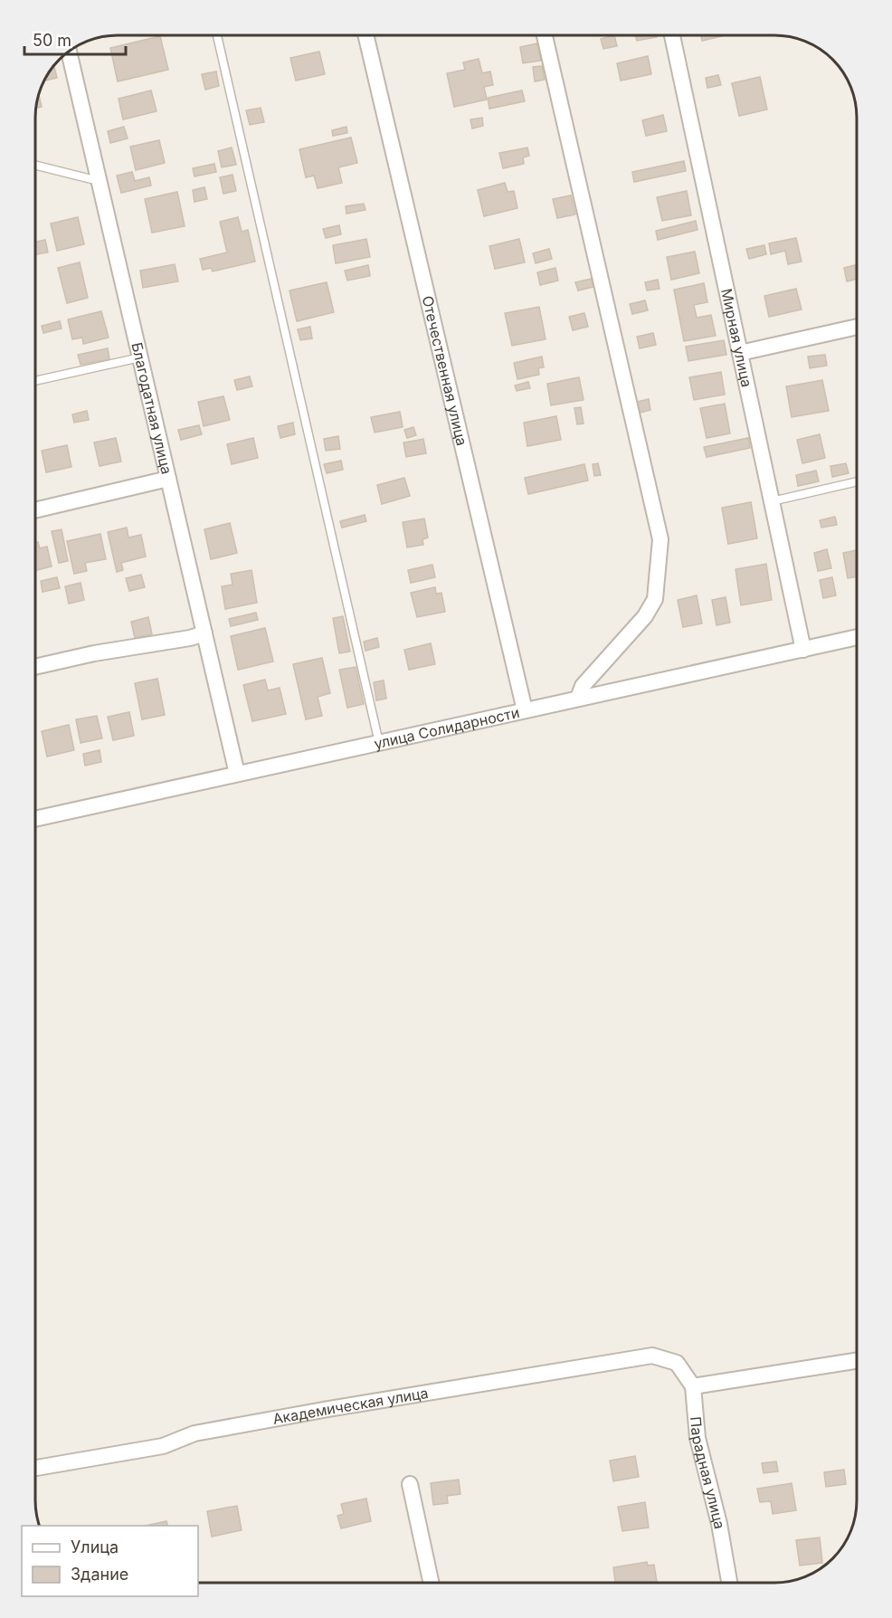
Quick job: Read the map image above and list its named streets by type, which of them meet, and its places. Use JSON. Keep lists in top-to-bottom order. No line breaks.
{"streets":{"street":["Мирная улица","Отечественная улица","Благодатная улица","улица Солидарности","Академическая улица","Парадная улица"]},"crossings":[["Мирная улица","улица Солидарности"],["Отечественная улица","улица Солидарности"],["Благодатная улица","улица Солидарности"],["Академическая улица","Парадная улица"]],"legend":["Улица","Здание"],"scale_bar":"50 m"}
